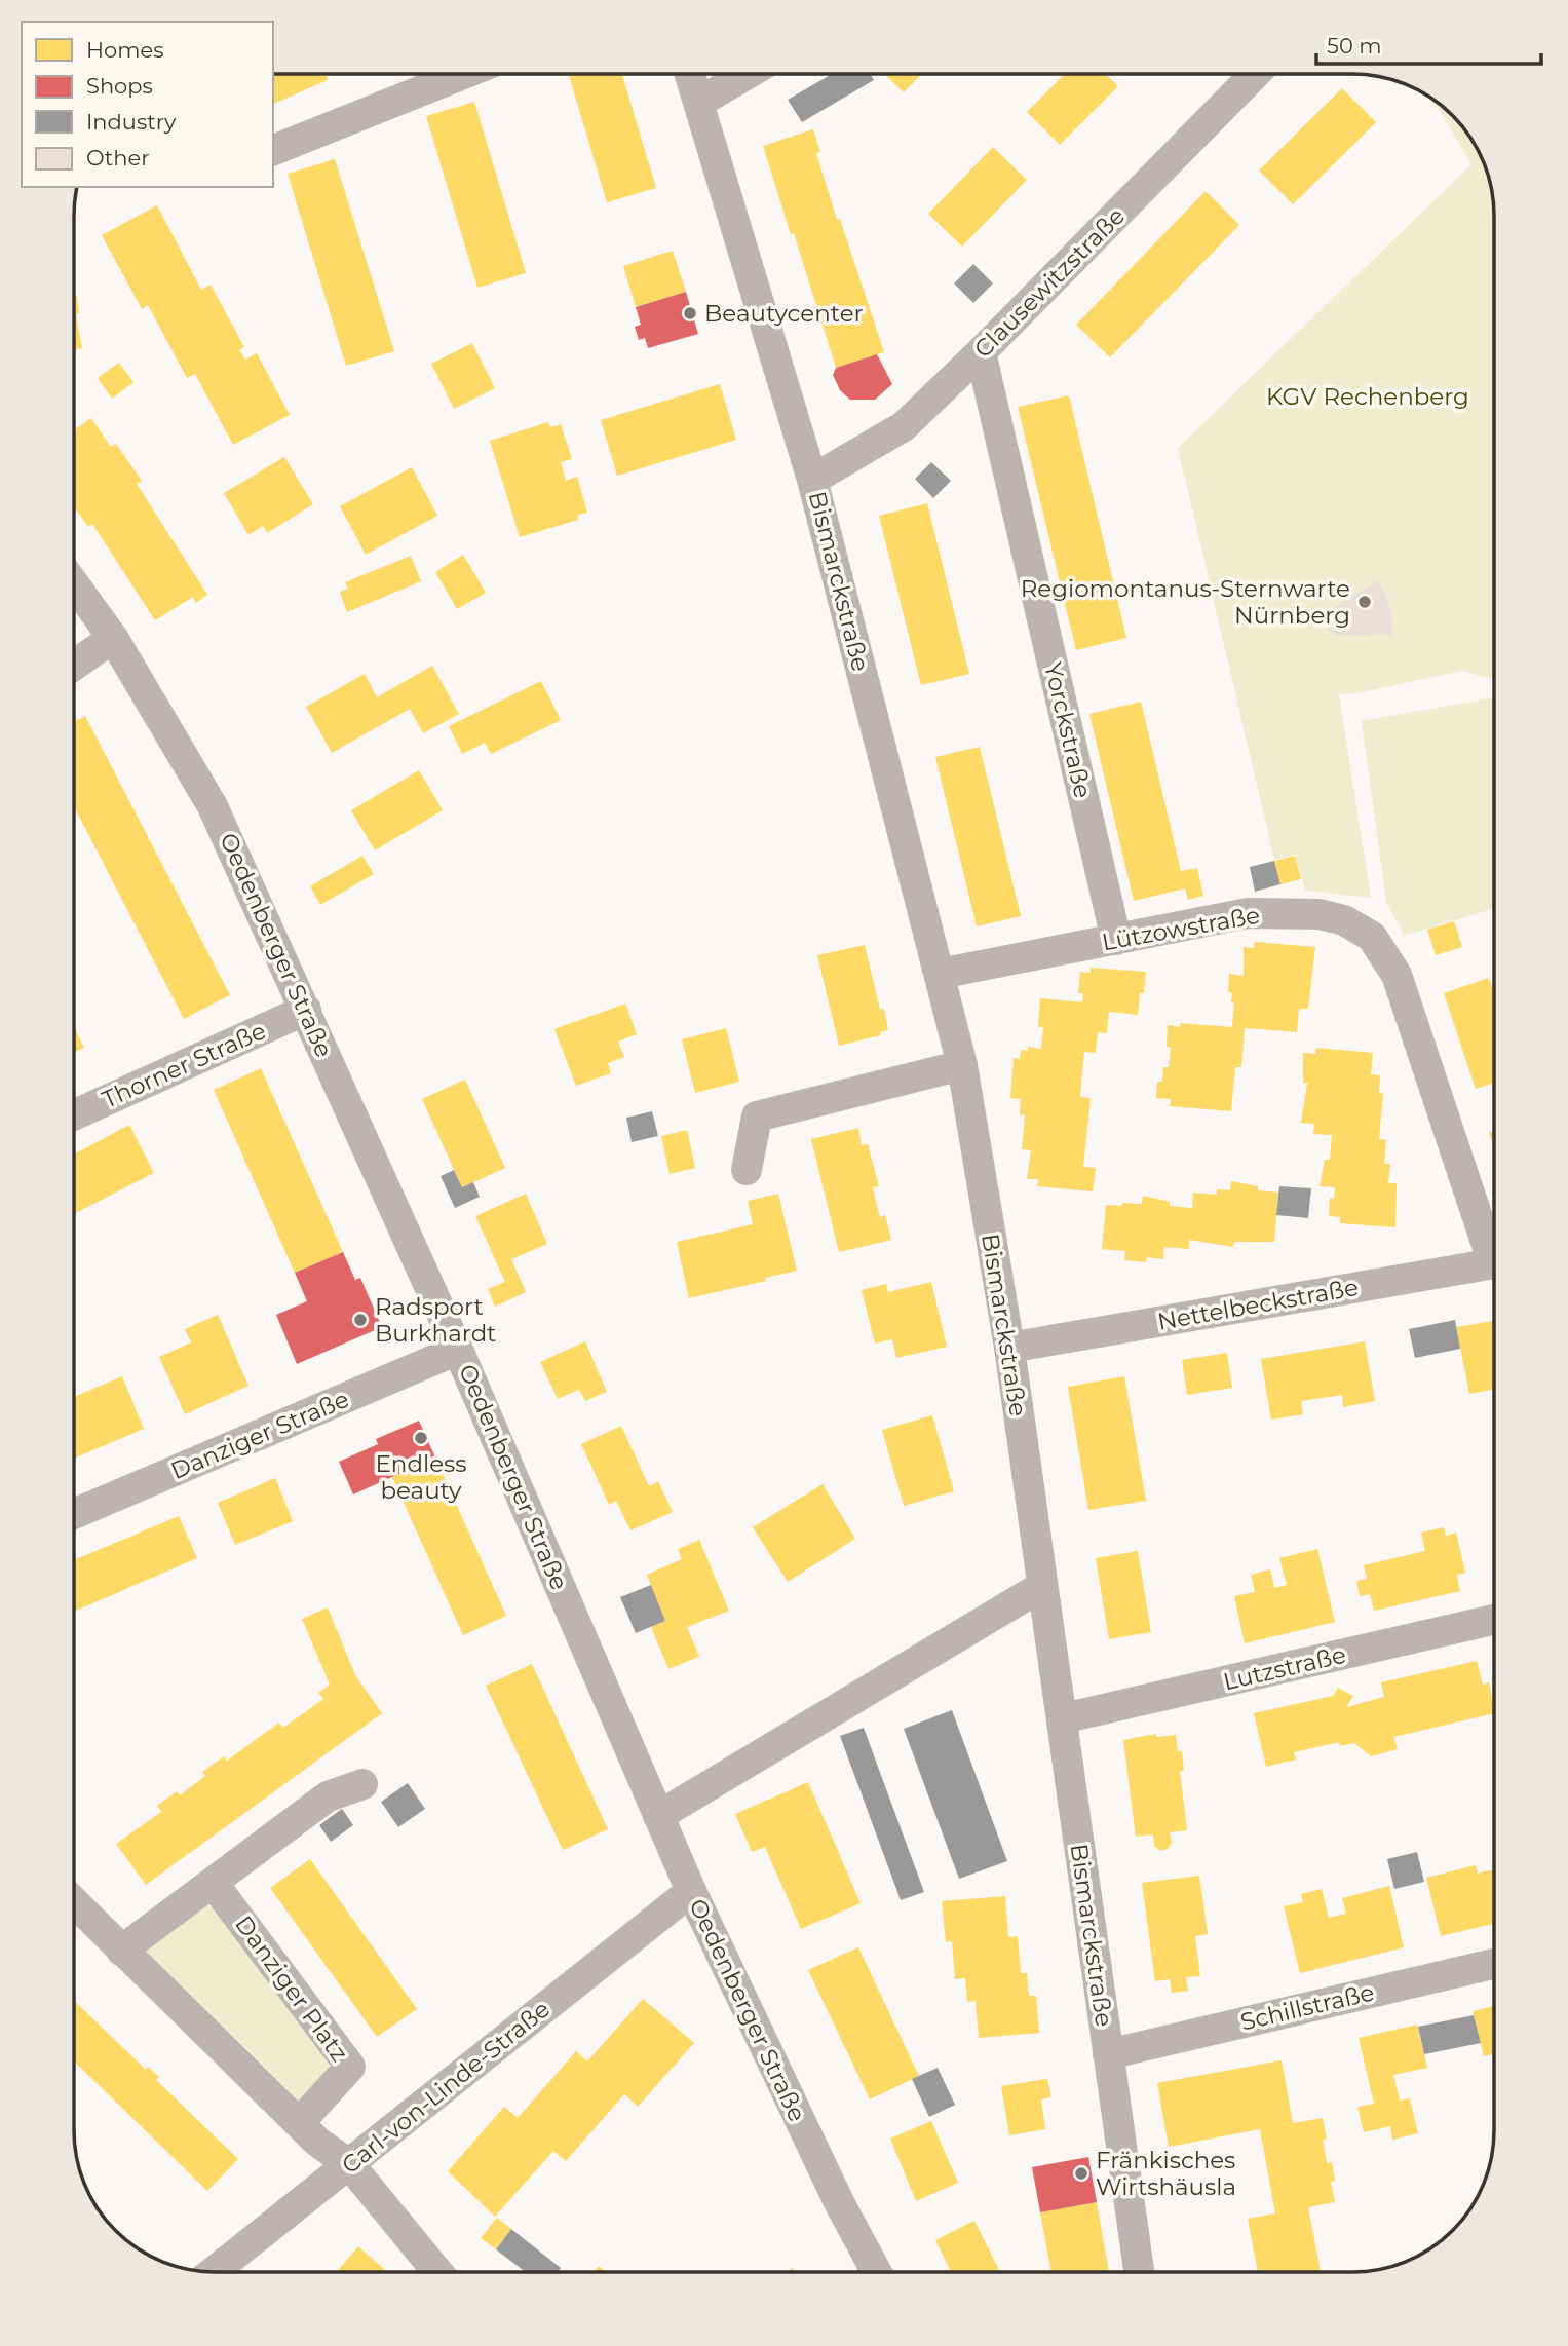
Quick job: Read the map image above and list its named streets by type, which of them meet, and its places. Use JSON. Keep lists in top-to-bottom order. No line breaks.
{"streets":{"street":["Clausewitzstraße","Bismarckstraße","Yorckstraße","Lützowstraße","Oedenberger Straße","Thorner Straße","Nettelbeckstraße","Danziger Straße","Lutzstraße","Danziger Platz","Schillstraße","Carl-von-Linde-Straße"]},"crossings":[["Clausewitzstraße","Bismarckstraße"],["Clausewitzstraße","Yorckstraße"],["Bismarckstraße","Lützowstraße"],["Bismarckstraße","Nettelbeckstraße"],["Bismarckstraße","Lutzstraße"],["Bismarckstraße","Schillstraße"],["Yorckstraße","Lützowstraße"],["Oedenberger Straße","Thorner Straße"],["Oedenberger Straße","Danziger Straße"],["Oedenberger Straße","Carl-von-Linde-Straße"]],"parks":["KGV Rechenberg"],"places":["Beautycenter","Regiomontanus-Sternwarte Nürnberg","Radsport Burkhardt","Endless beauty","Fränkisches Wirtshäusla"],"legend":["Homes","Shops","Industry","Other"],"scale_bar":"50 m"}
